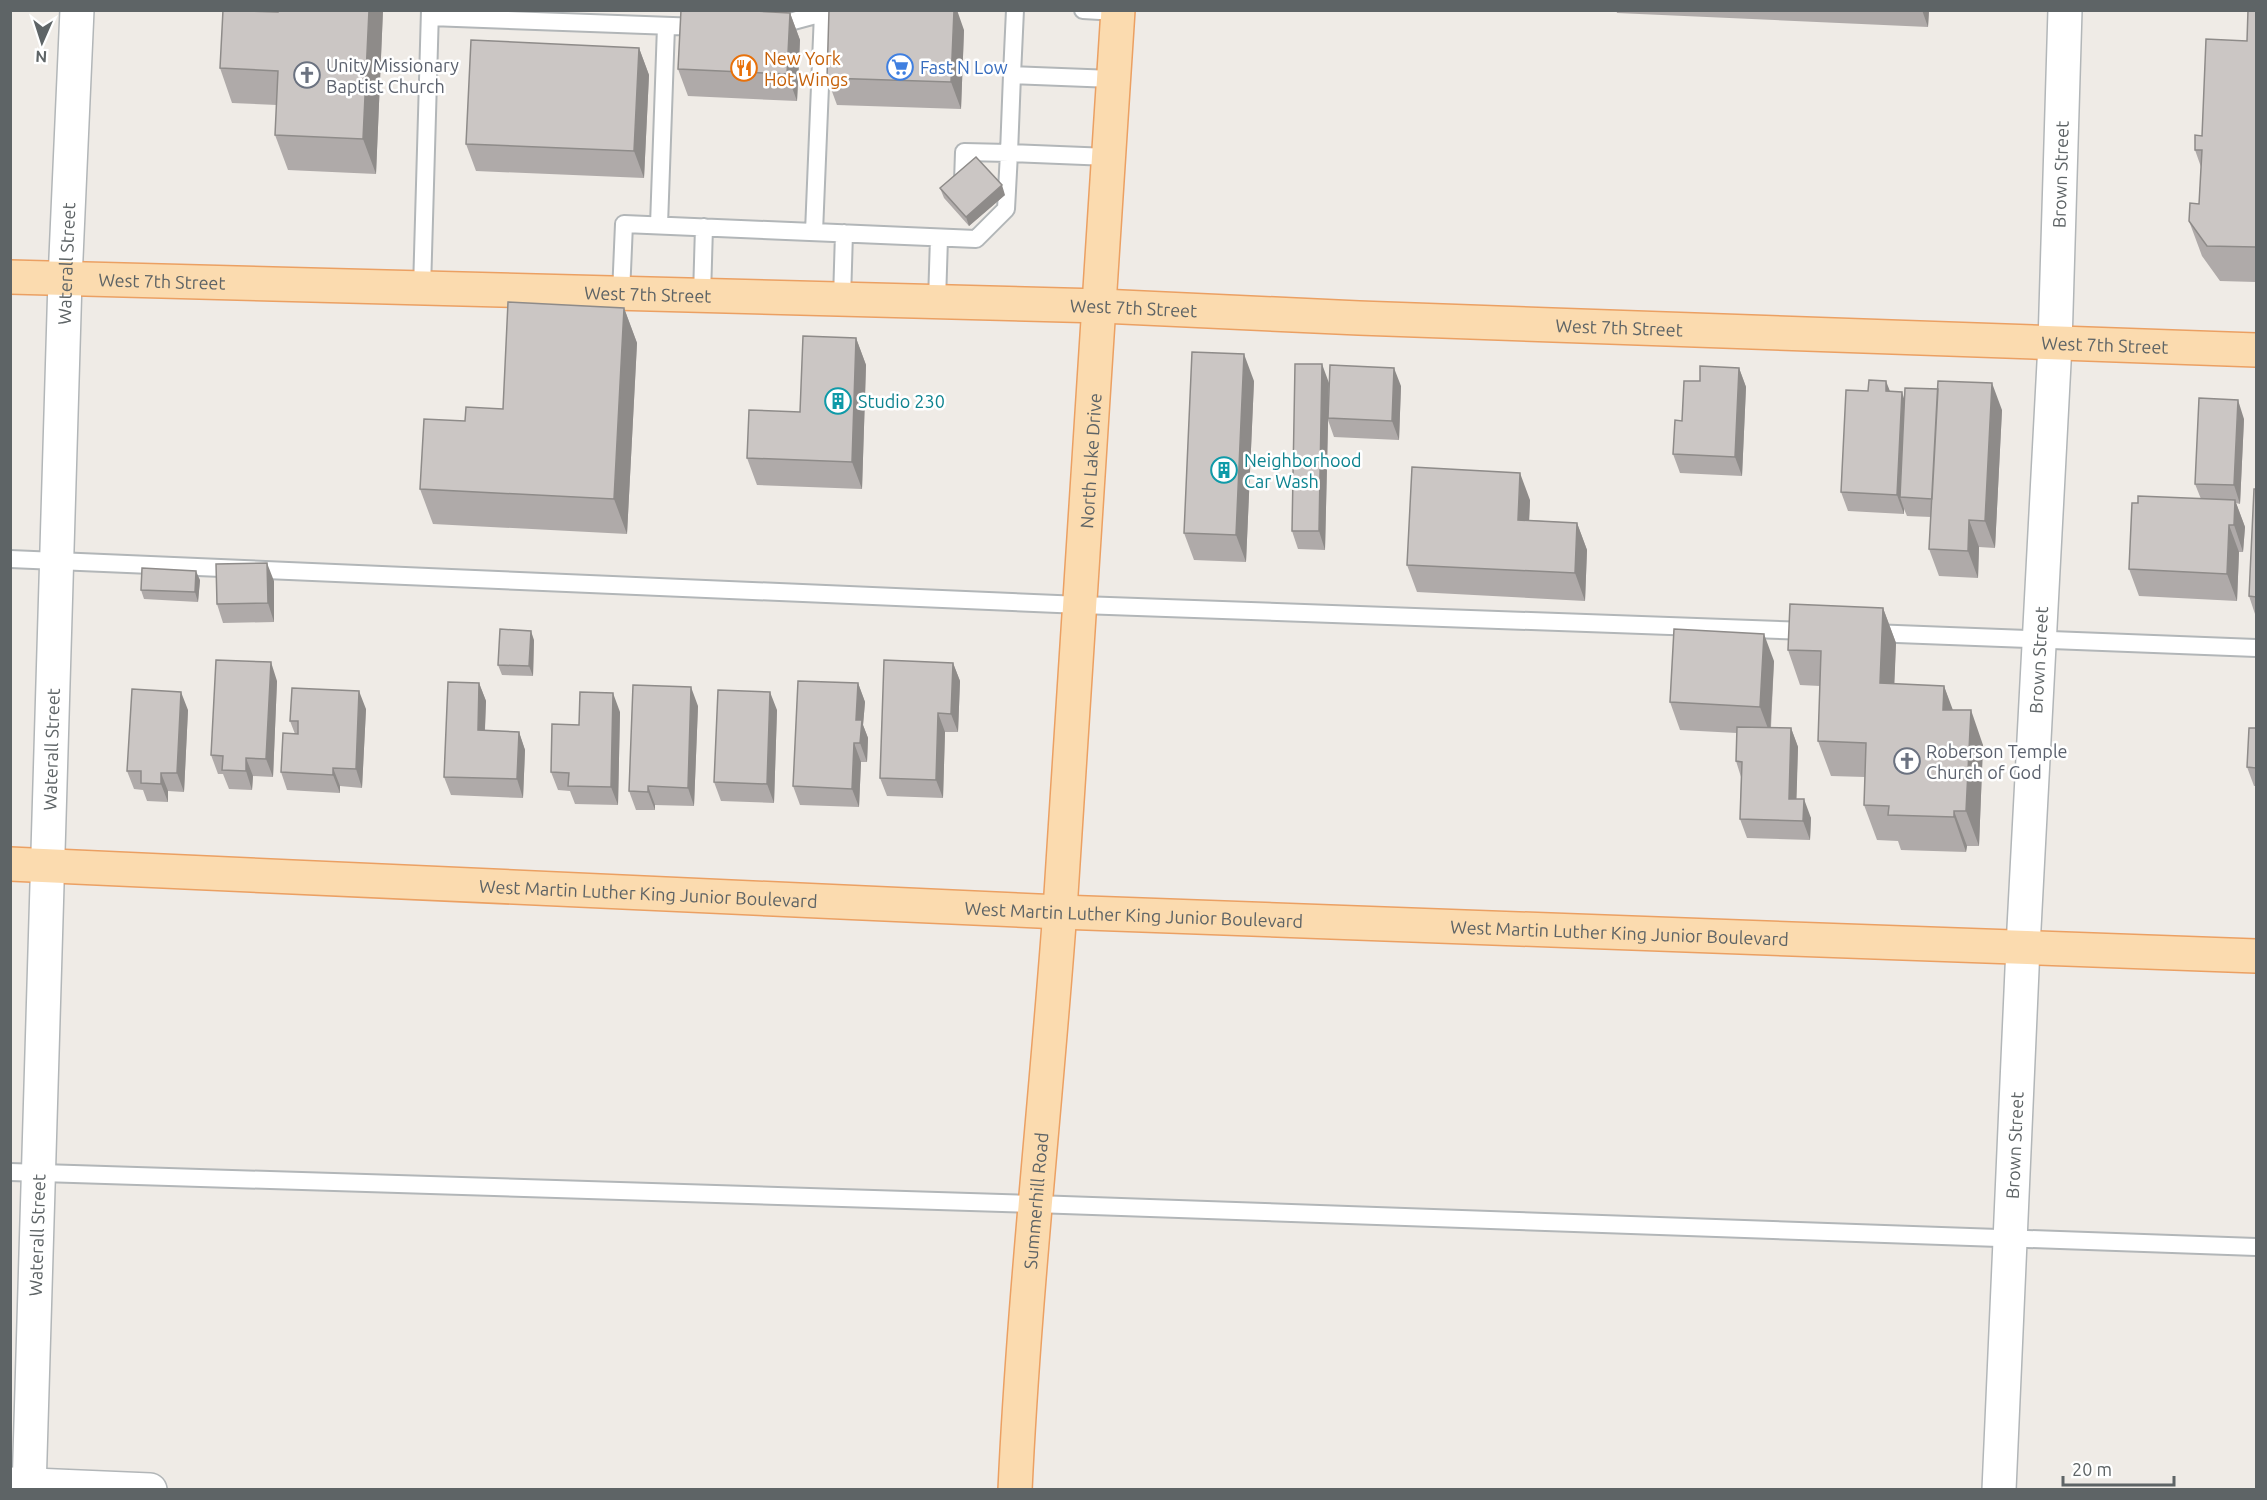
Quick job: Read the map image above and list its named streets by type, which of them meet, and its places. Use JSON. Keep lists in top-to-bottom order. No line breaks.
{"streets":{"main road":["West 7th Street","North Lake Drive","West Martin Luther King Junior Boulevard","Summerhill Road"],"street":["Brown Street","Waterall Street"]},"crossings":[["Brown Street","West 7th Street"],["Brown Street","West Martin Luther King Junior Boulevard"],["Waterall Street","West 7th Street"],["Waterall Street","West Martin Luther King Junior Boulevard"],["West 7th Street","North Lake Drive"],["North Lake Drive","West Martin Luther King Junior Boulevard"],["North Lake Drive","Summerhill Road"],["West Martin Luther King Junior Boulevard","Summerhill Road"]],"places":{"supermarket":["Fast N Low"],"restaurant":["New York Hot Wings"],"church":["Unity Missionary Baptist Church","Roberson Temple Church of God"],"building":["Studio 230","Neighborhood Car Wash"]},"scale_bar":"20 m","north":"bottom"}
